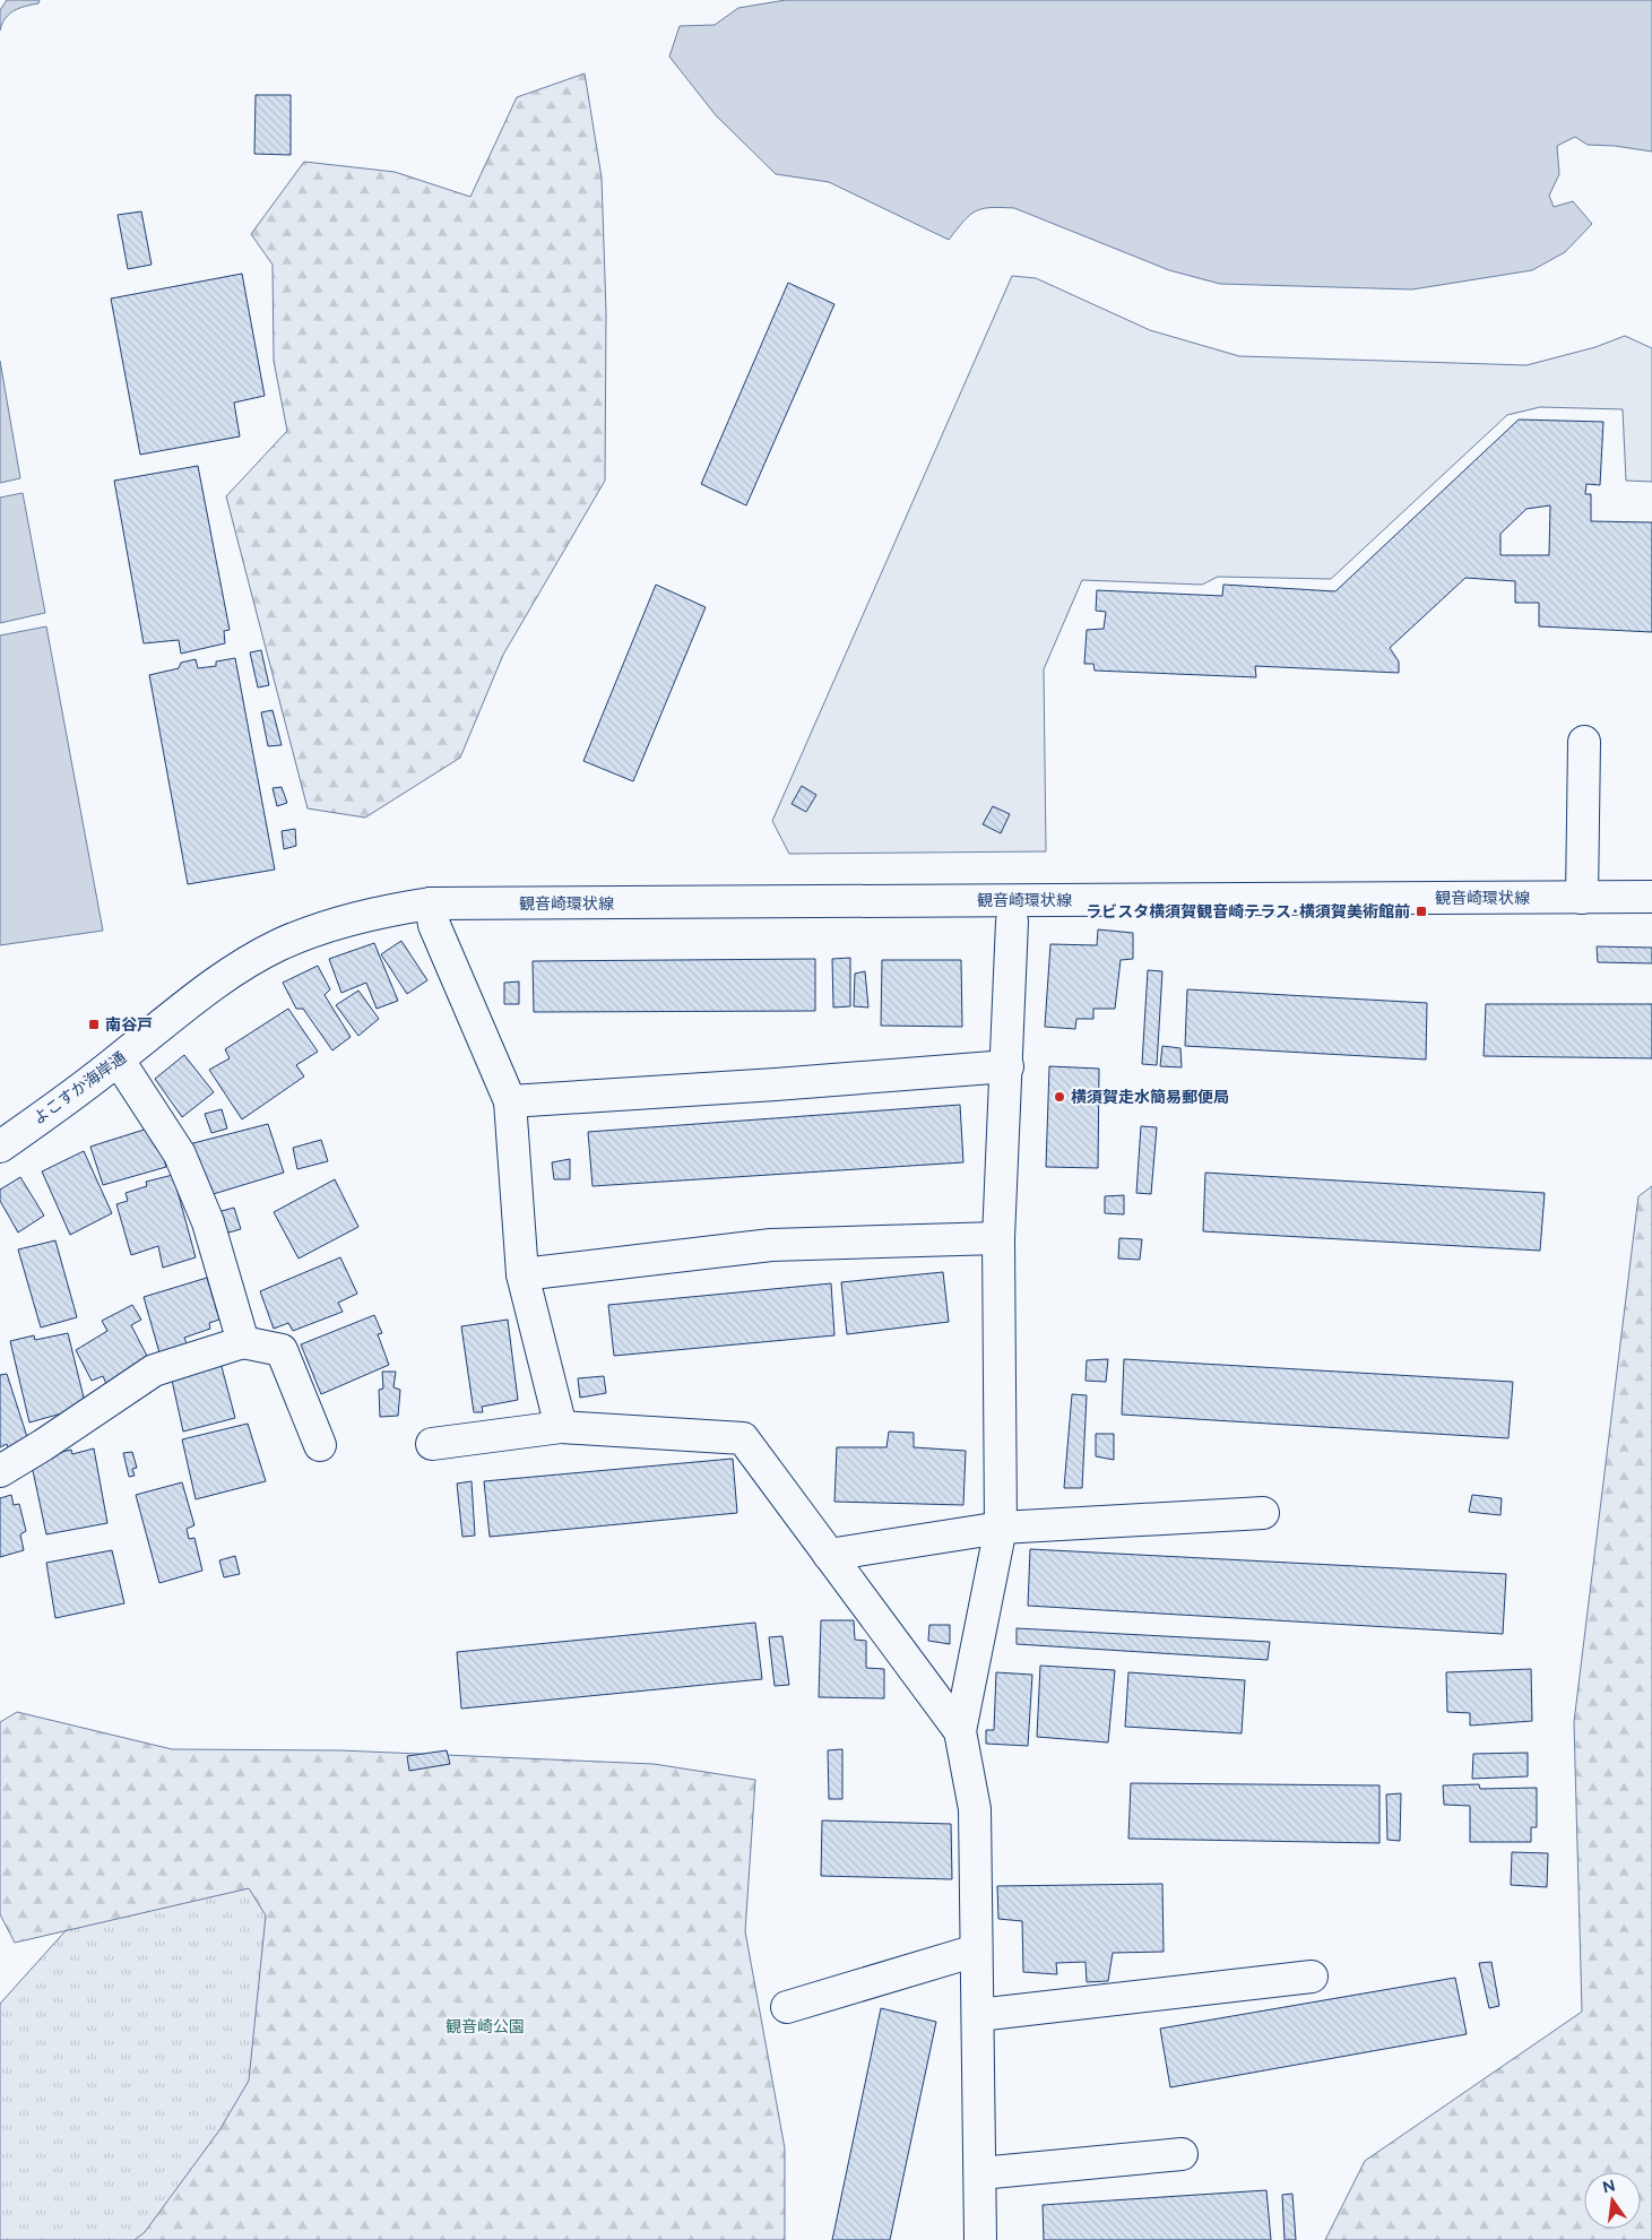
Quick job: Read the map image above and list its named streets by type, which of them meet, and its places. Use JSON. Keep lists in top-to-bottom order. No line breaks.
{"streets":{"main road":["観音崎環状線","よこすか海岸通"]},"crossings":[["観音崎環状線","よこすか海岸通"]],"parks":["観音崎公園"],"places":{"transit":["ラビスタ横須賀観音崎テラス･横須賀美術館前","南谷戸"],"other":["横須賀走水簡易郵便局"]},"north":"top"}
